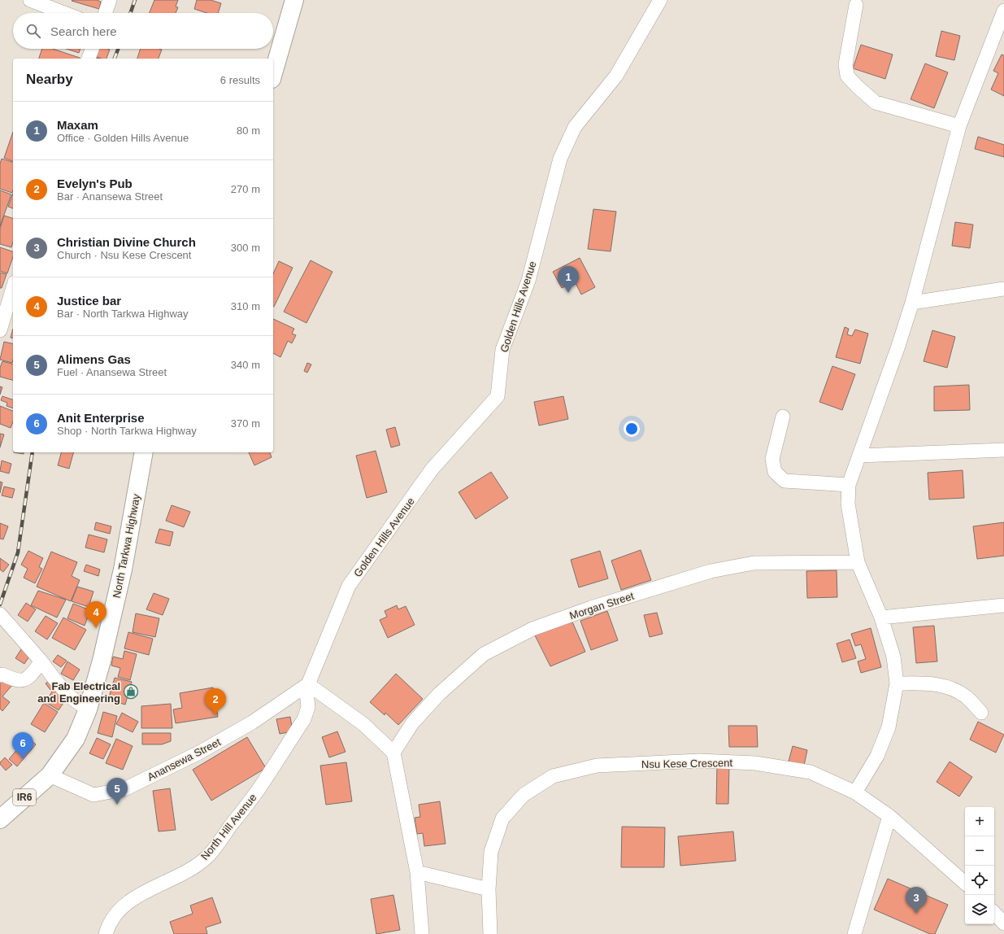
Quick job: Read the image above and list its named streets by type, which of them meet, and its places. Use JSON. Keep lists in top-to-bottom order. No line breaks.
{"streets":{"main road":["North Tarkwa Highway","IR6"],"street":["Golden Hills Avenue","Morgan Street","Anansewa Street","Nsu Kese Crescent","North Hill Avenue"]},"crossings":[["Golden Hills Avenue","Anansewa Street"],["Golden Hills Avenue","North Hill Avenue"],["North Tarkwa Highway","Anansewa Street"],["Anansewa Street","North Hill Avenue"]],"places":{"shop":["Fab Electrical and Engineering"]},"page":{"search":"Search here","heading":["Nearby","6 results"],"list":[{"mark":"1","name":"Maxam","note":"Office · Golden Hills Avenue","value":"80 m"},{"mark":"2","name":"Evelyn's Pub","note":"Bar · Anansewa Street","value":"270 m"},{"mark":"3","name":"Christian Divine Church","note":"Church · Nsu Kese Crescent","value":"300 m"},{"mark":"4","name":"Justice bar","note":"Bar · North Tarkwa Highway","value":"310 m"},{"mark":"5","name":"Alimens Gas","note":"Fuel · Anansewa Street","value":"340 m"},{"mark":"6","name":"Anit Enterprise","note":"Shop · North Tarkwa Highway","value":"370 m"}],"pins":["1","4","2","6","5","3"],"map_buttons":["+","−"]}}
